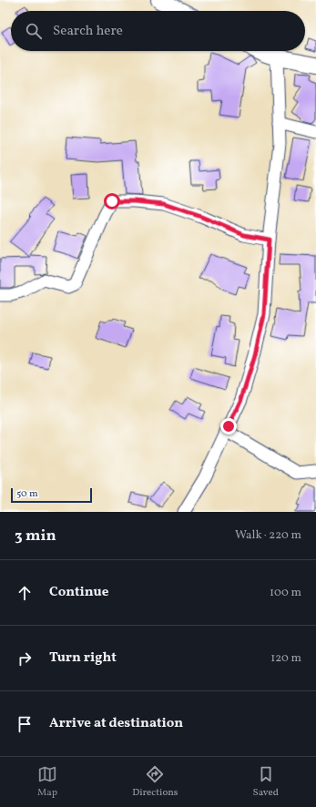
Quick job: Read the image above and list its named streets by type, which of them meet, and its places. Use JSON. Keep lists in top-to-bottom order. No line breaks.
{"scale_bar":"50 m","page":{"search":"Search here","scale":"50 m","heading":["3 min","Walk · 220 m"],"list":[["Continue","100 m"],["Turn right","120 m"],"Arrive at destination"],"nav":["Map","Directions","Saved"]}}
